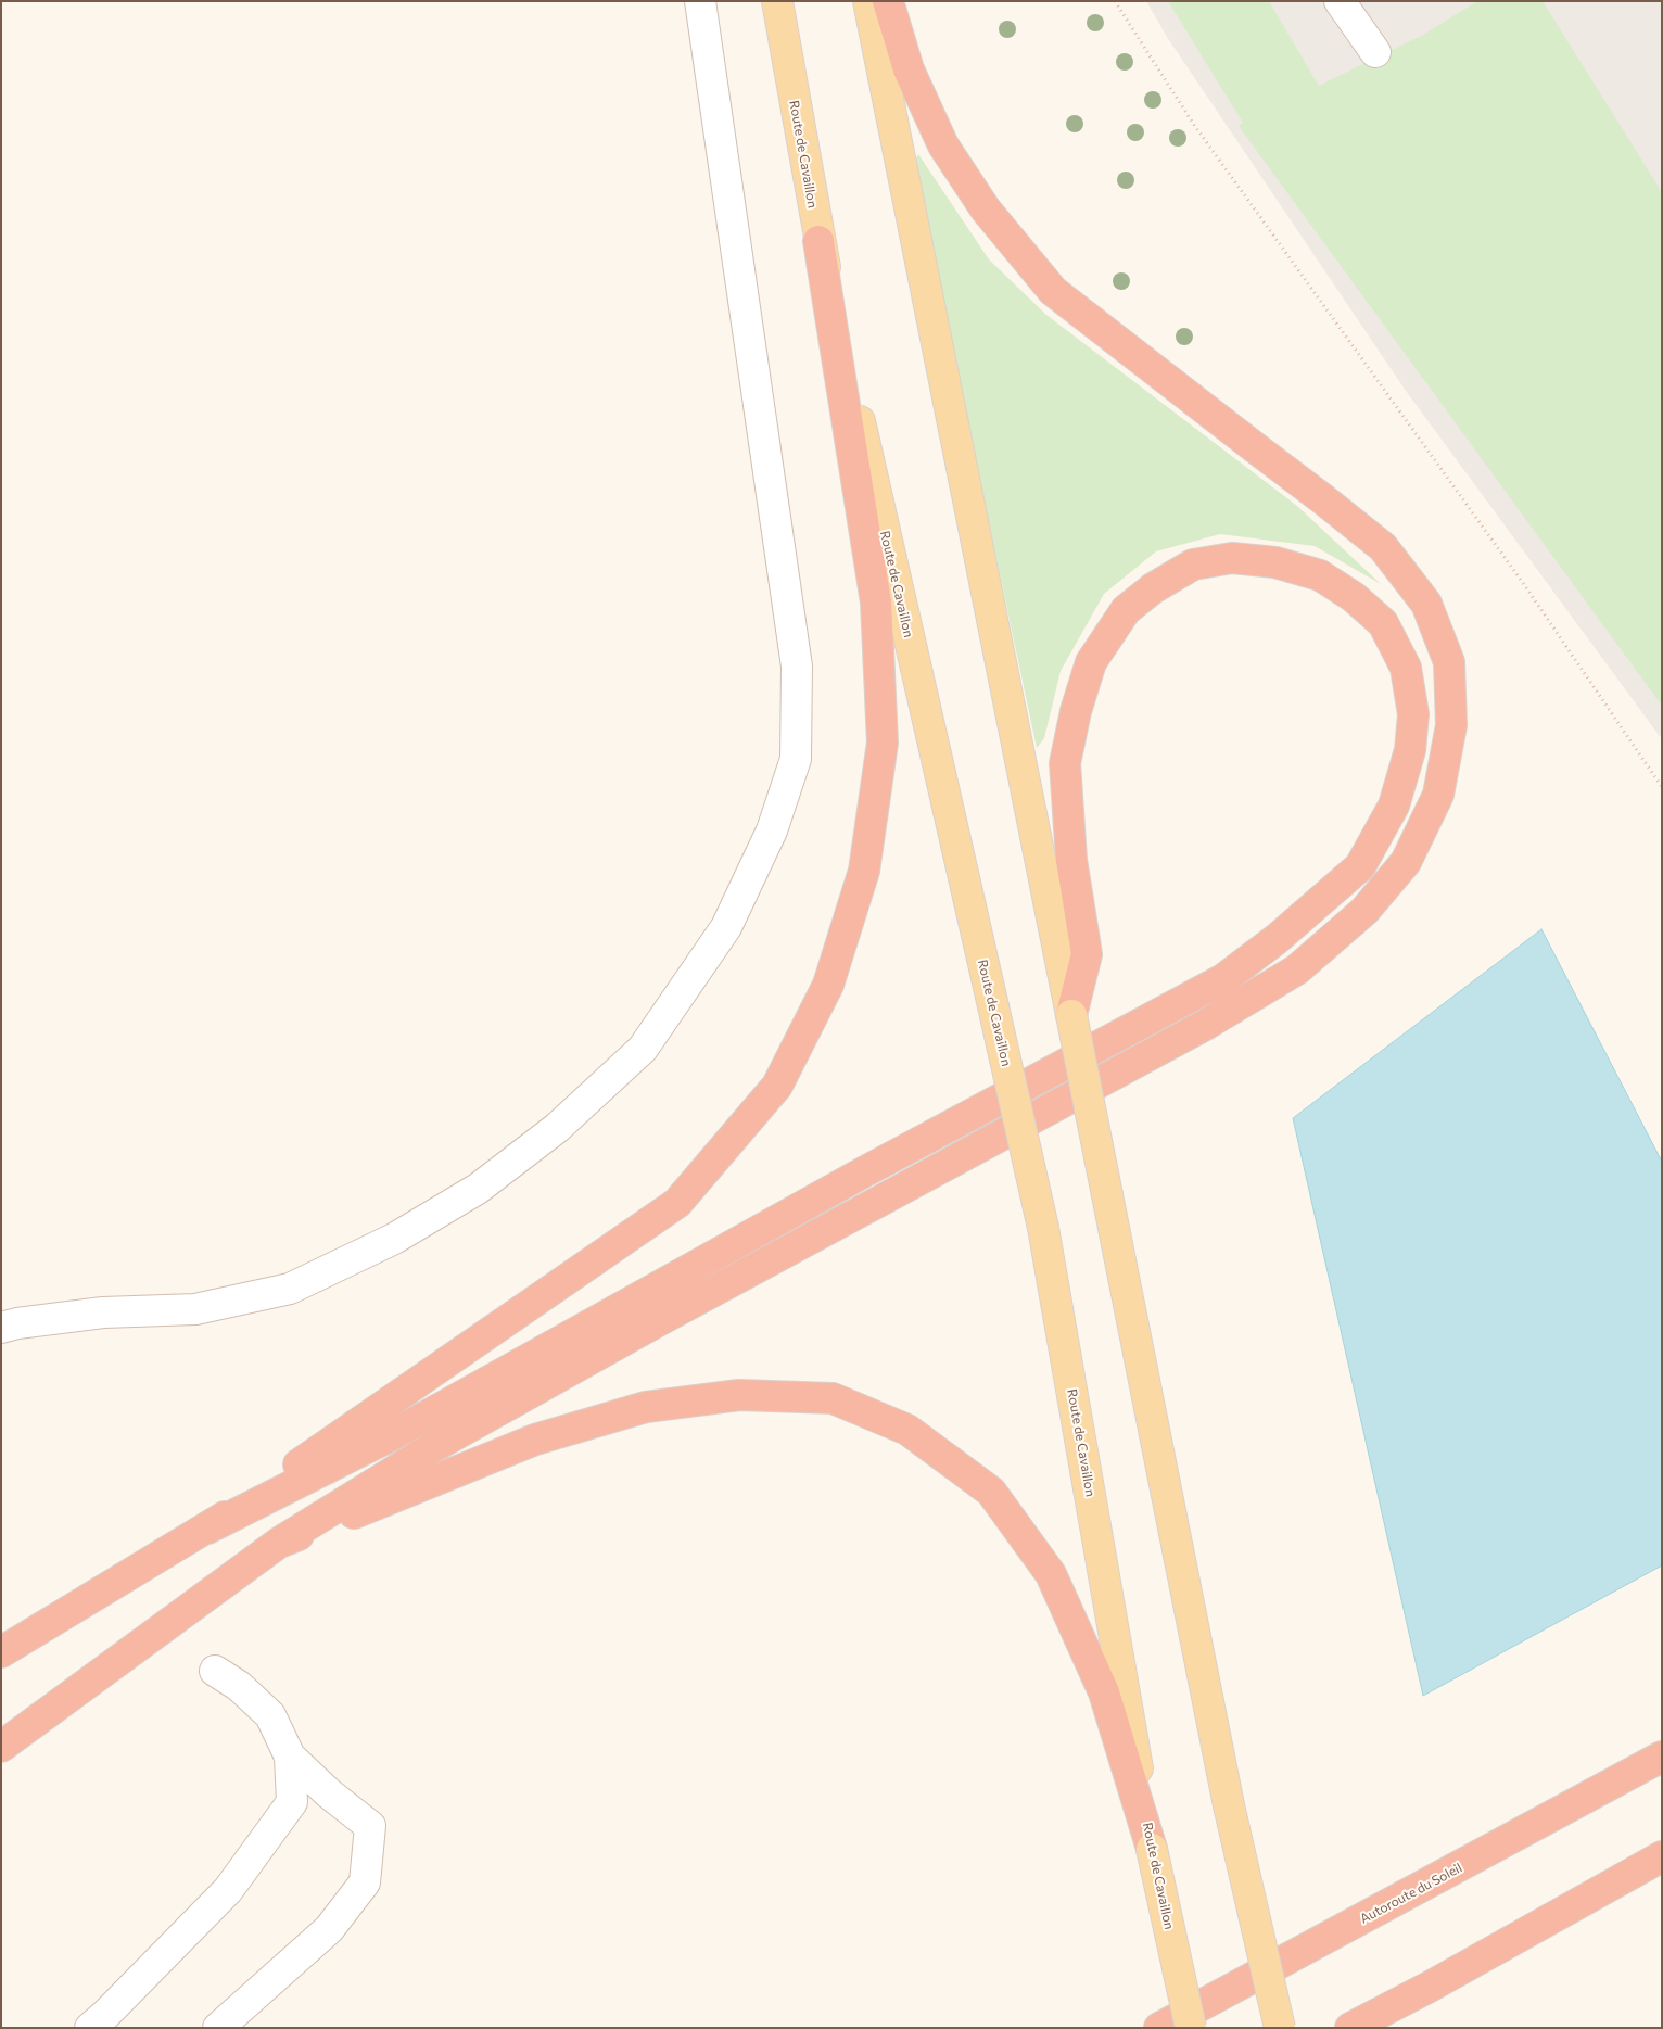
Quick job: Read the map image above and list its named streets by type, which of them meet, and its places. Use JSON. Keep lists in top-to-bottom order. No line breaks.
{"streets":{"highway":["Autoroute du Soleil"],"main road":["Route de Cavaillon"]}}
